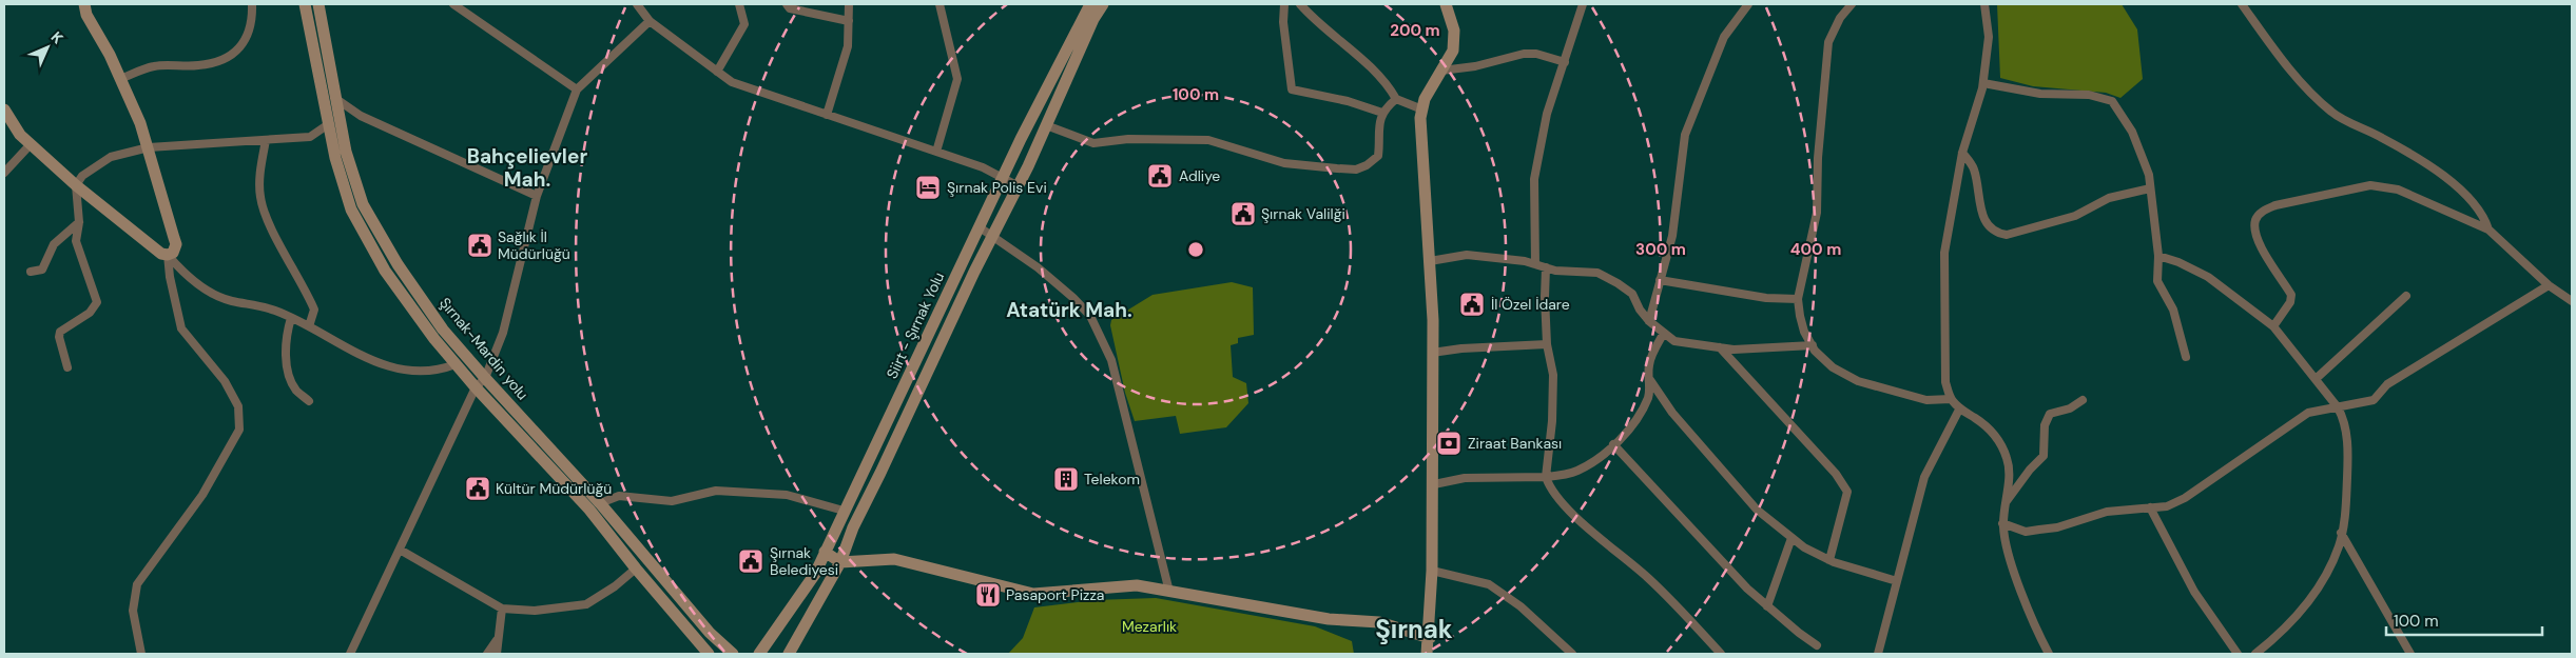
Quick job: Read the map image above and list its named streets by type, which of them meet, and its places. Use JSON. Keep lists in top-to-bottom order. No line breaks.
{"streets":{"street":["Siirt - Şırnak Yolu","Şırnak-Mardin yolu"]},"districts":["Bahçelievler Mah.","Atatürk Mah.","Şırnak"],"parks":["Mezarlık"],"places":{"public building":["Adliye","Şırnak Valilği","Sağlık İl Müdürlüğü","İl Özel İdare","Kültür Müdürlüğü","Şırnak Belediyesi"],"hotel":["Şırnak Polis Evi"],"bank":["Ziraat Bankası"],"building":["Telekom"],"restaurant":["Pasaport Pizza"]},"scale_bar":"100 m","north":"top right","rings":["200 m","100 m","300 m","400 m"]}
